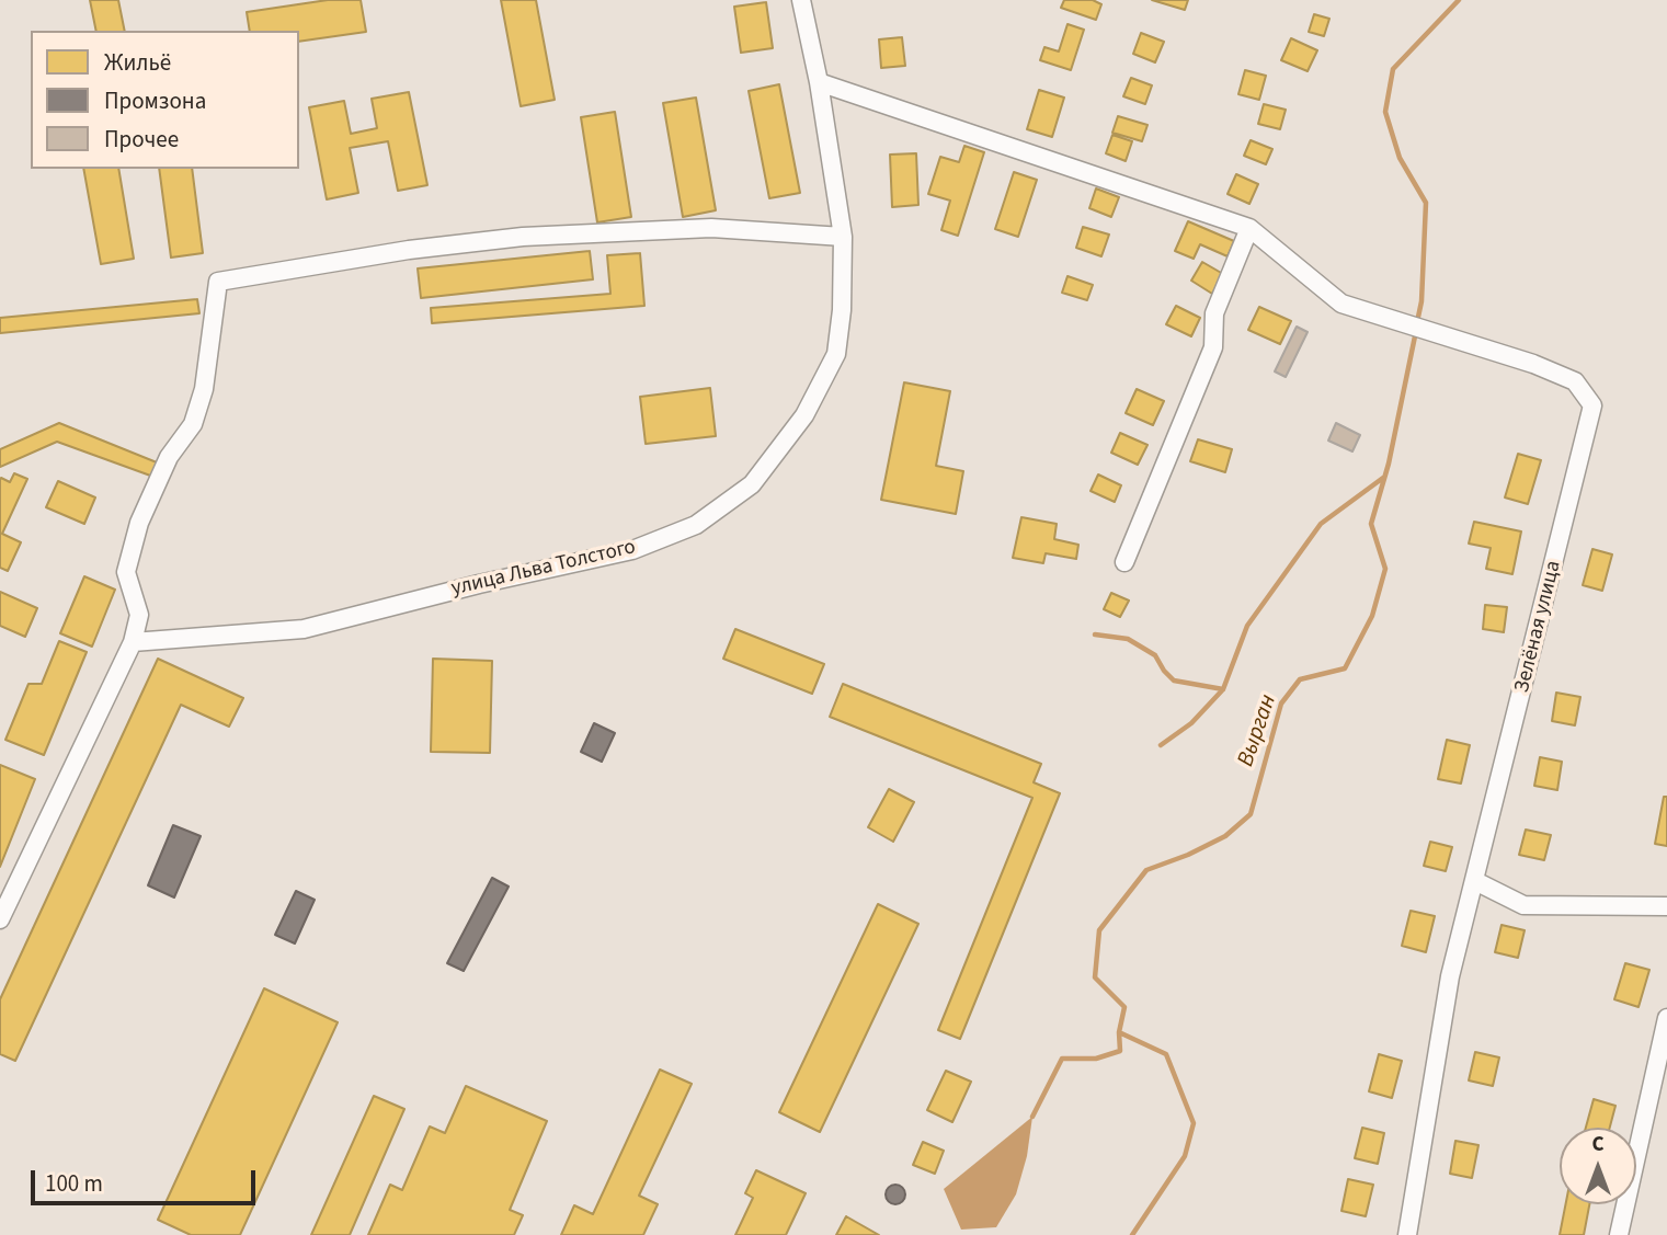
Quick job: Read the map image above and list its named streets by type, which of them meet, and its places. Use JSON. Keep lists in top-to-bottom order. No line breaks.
{"streets":{"street":["улица Льва Толстого","Зелёная улица"]},"water":["Вырган"],"legend":["Жильё","Промзона","Прочее"],"scale_bar":"100 m","north":"top"}
